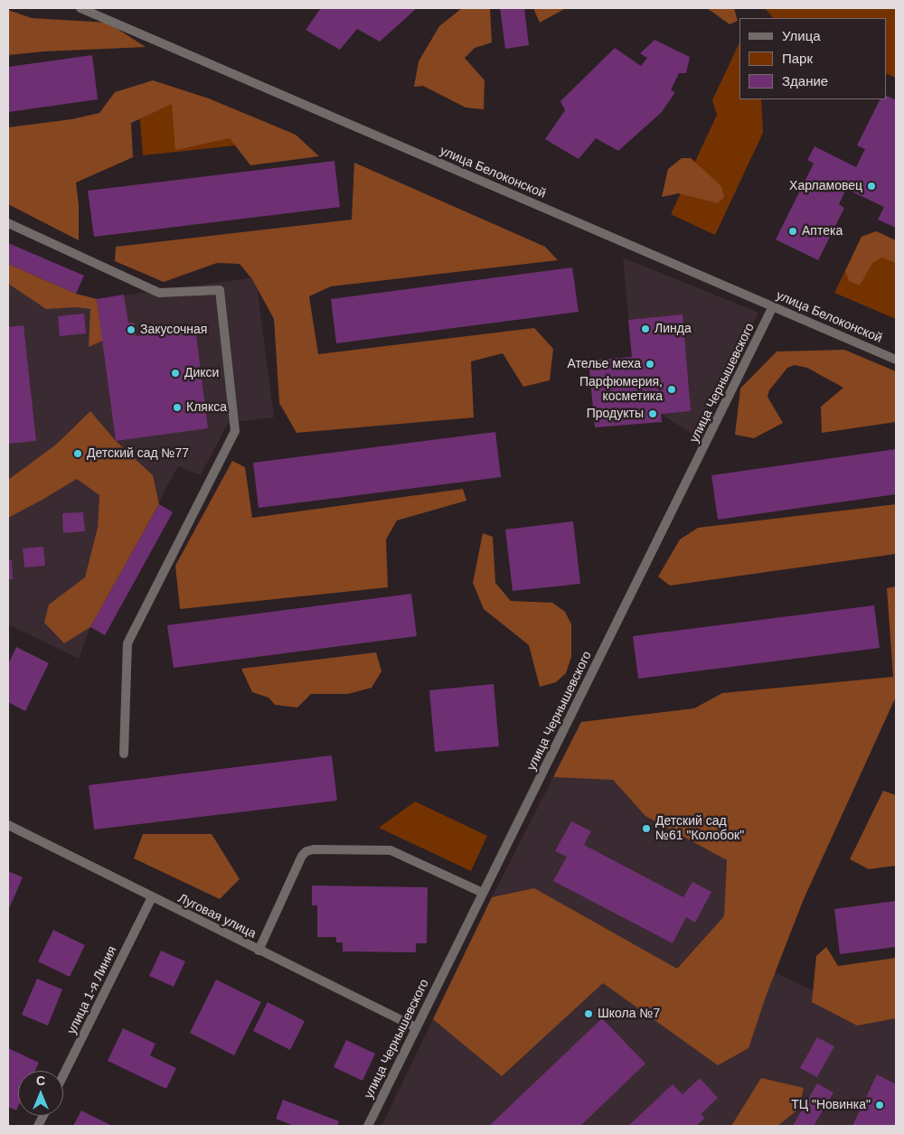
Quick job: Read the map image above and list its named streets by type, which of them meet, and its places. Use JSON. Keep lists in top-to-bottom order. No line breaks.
{"streets":{"street":["улица Белоконской","улица Чернышевского","Луговая улица","улица 1-я Линия"]},"crossings":[["улица Белоконской","улица Чернышевского"],["улица Чернышевского","Луговая улица"],["Луговая улица","улица 1-я Линия"]],"places":["Харламовец","Аптека","Линда","Закусочная","Ателье меха","Дикси","Парфюмерия, косметика","Клякса","Продукты","Детский сад №77","Детский сад №61 \"Колобок\"","Школа №7","ТЦ \"Новинка\""],"legend":["Улица","Парк","Здание"],"north":"top"}
